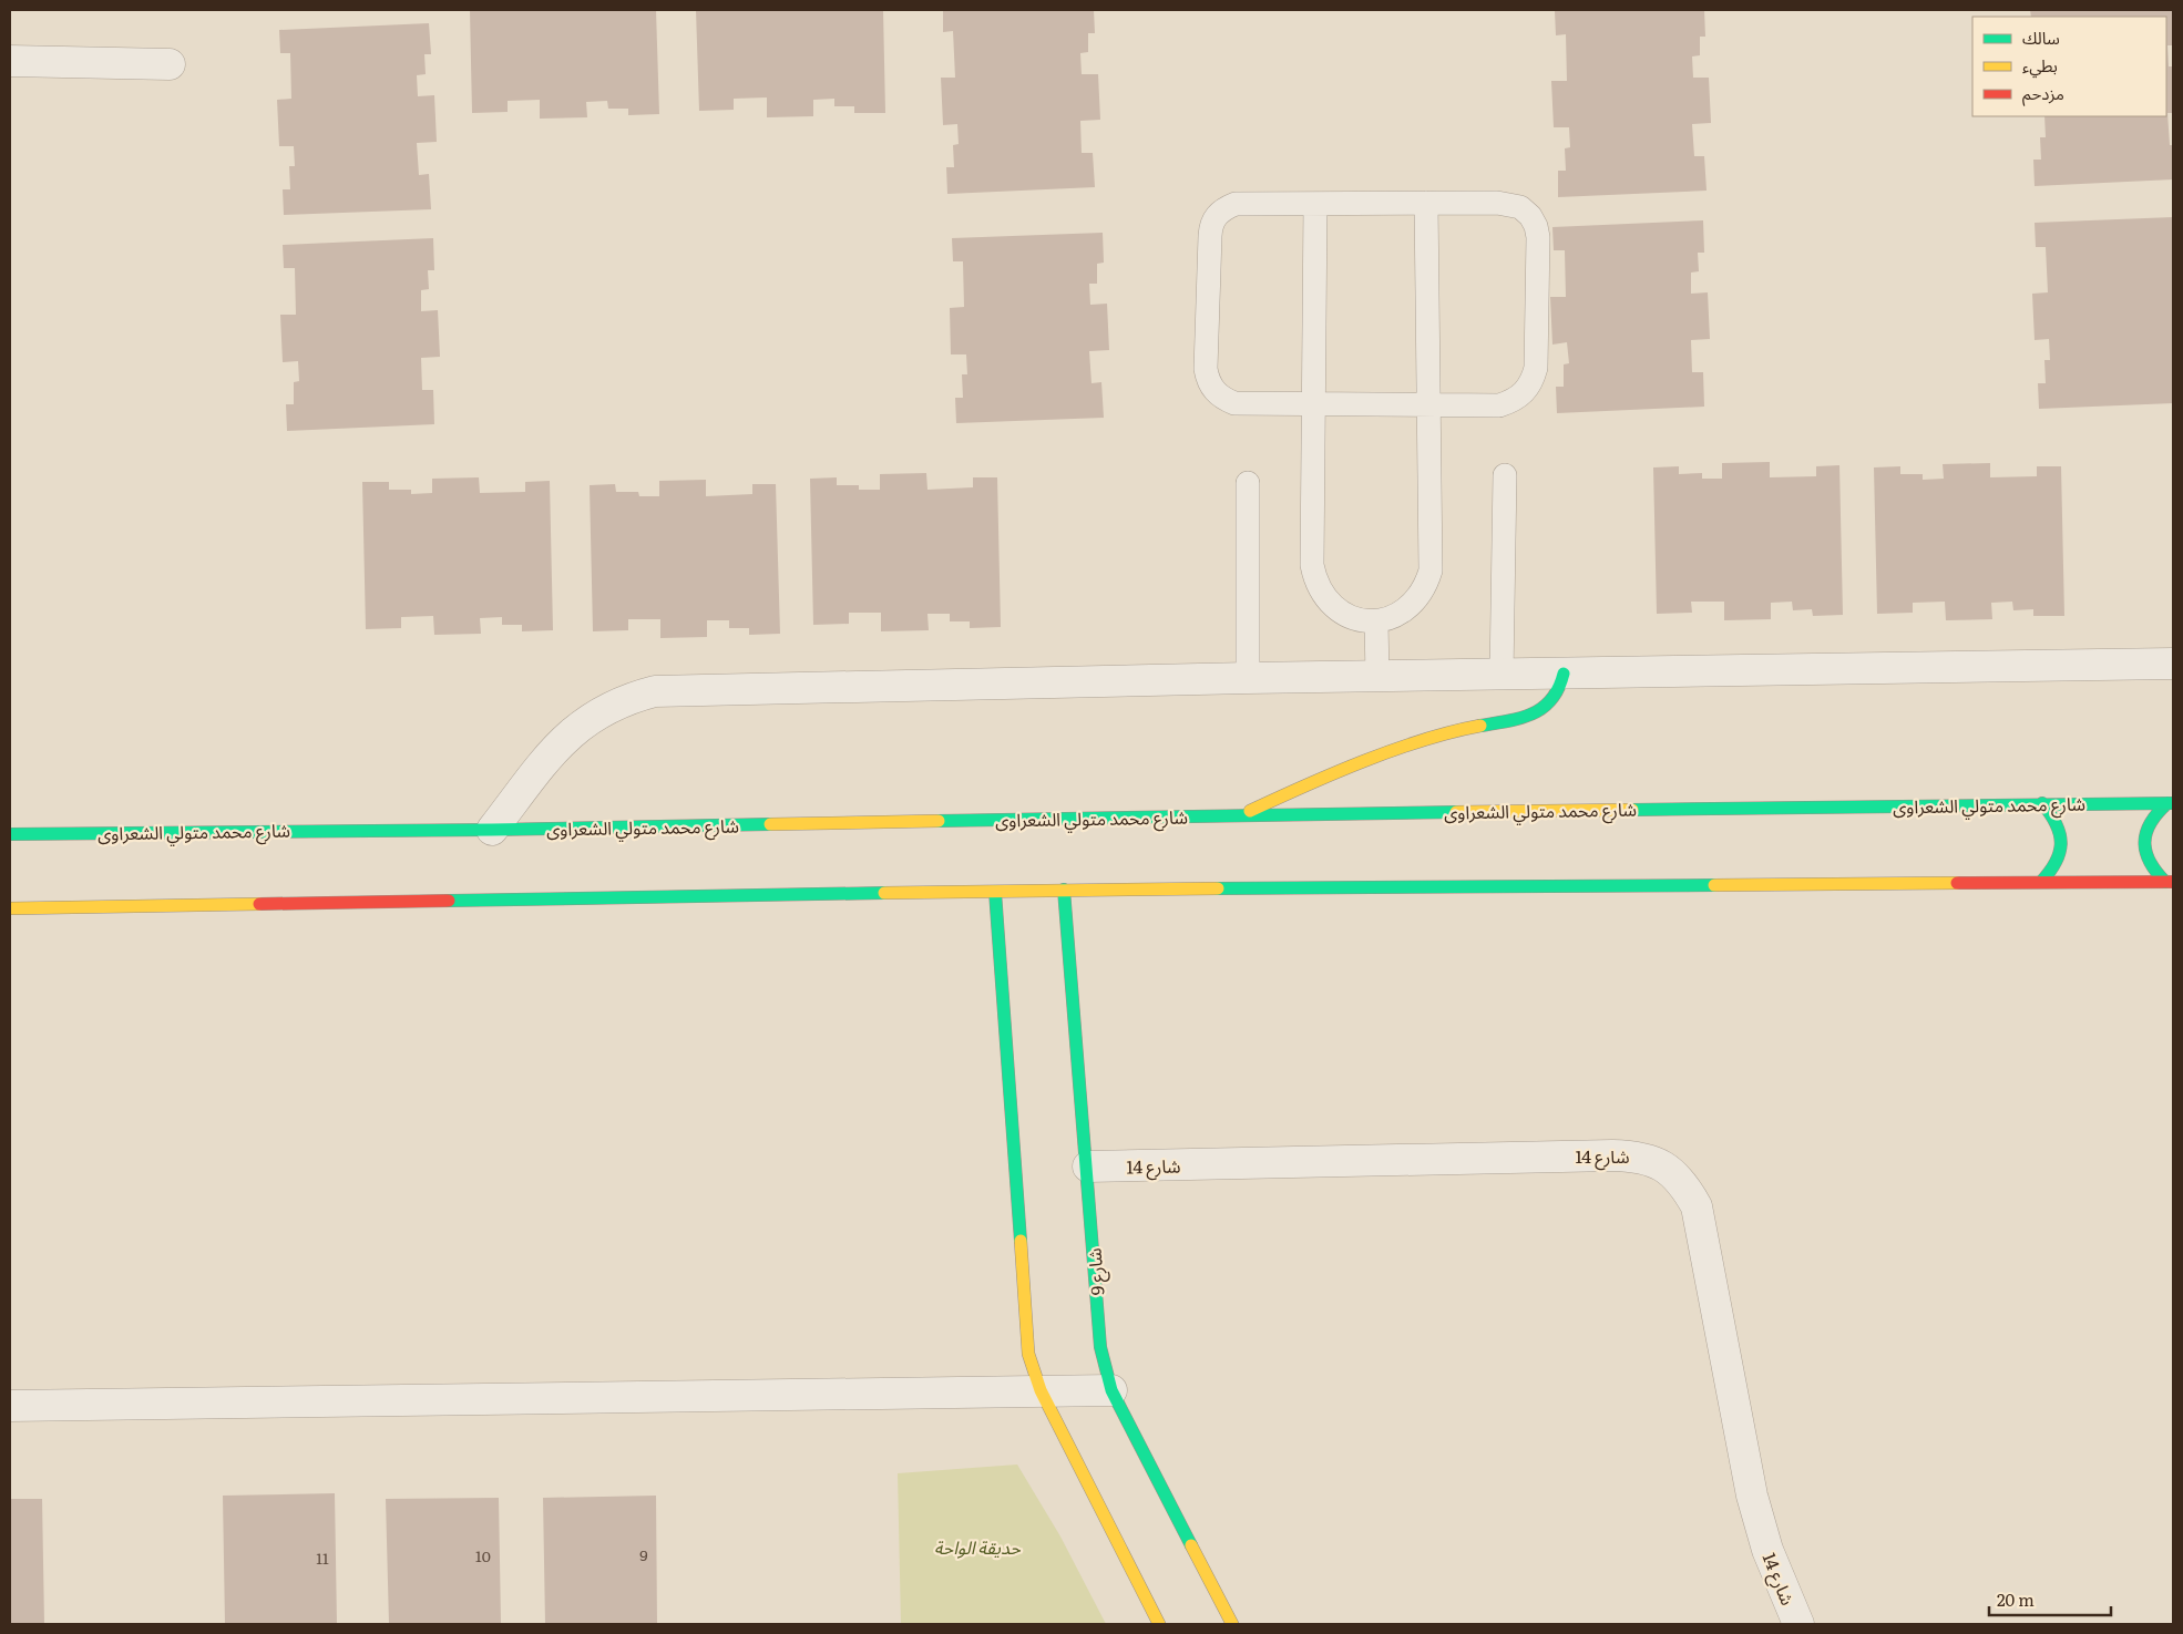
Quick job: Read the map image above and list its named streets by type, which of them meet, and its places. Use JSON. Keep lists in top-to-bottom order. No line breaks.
{"streets":{"street":["شارع محمد متولي الشعراوى","شارع 14","شارع 9"]},"crossings":[["شارع 14","شارع 9"]],"parks":["حديقة الواحة"],"house_numbers":["9","10","11"],"legend":["سالك","بطيء","مزدحم"],"scale_bar":"20 m"}
